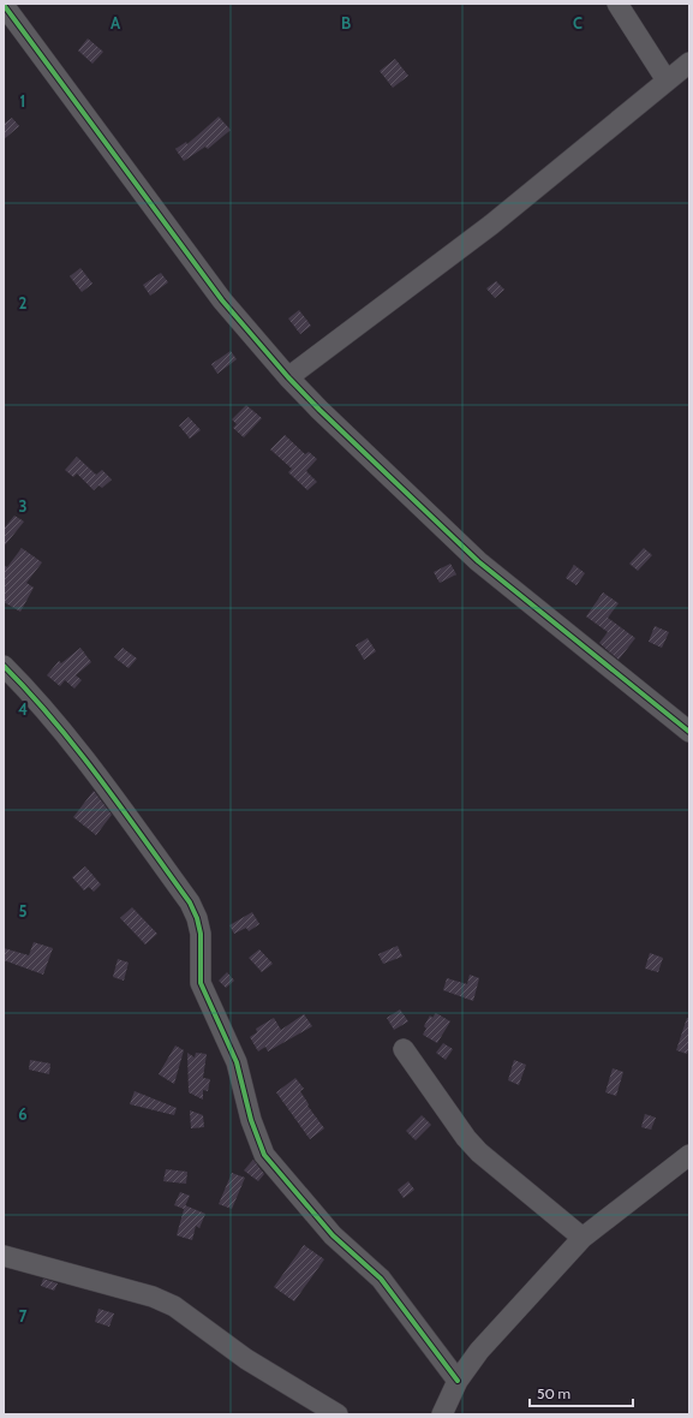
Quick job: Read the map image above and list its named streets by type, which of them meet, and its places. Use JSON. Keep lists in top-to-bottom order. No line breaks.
{"scale_bar":"50 m","grid":{"columns":["A","B","C"],"rows":["1","2","3","4","5","6","7"]}}
